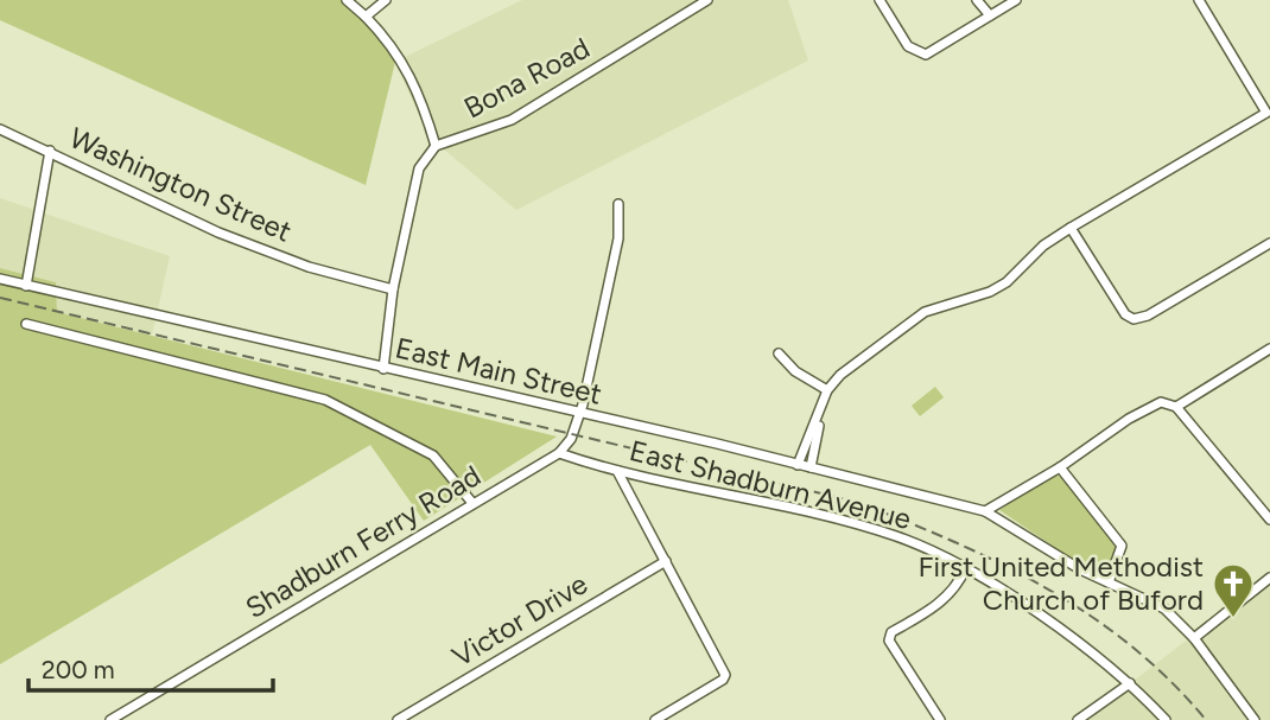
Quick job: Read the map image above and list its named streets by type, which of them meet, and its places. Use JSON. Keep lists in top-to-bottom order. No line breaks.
{"streets":{"street":["Bona Road","Washington Street","East Main Street","East Shadburn Avenue","Shadburn Ferry Road","Victor Drive"]},"crossings":[["East Shadburn Avenue","Shadburn Ferry Road"]],"places":{"church":["First United Methodist Church of Buford"]},"scale_bar":"200 m"}
